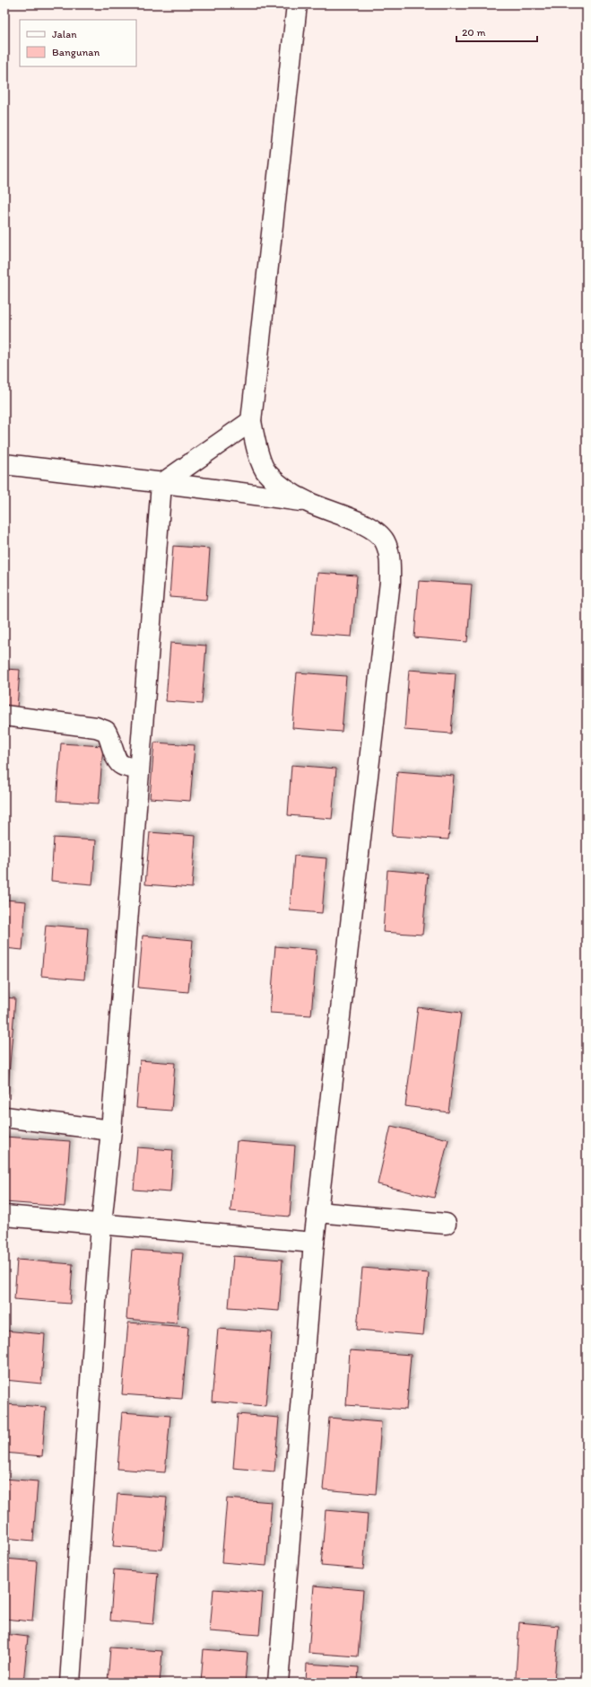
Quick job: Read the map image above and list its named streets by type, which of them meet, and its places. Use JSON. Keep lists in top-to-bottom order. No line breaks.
{"legend":["Jalan","Bangunan"],"scale_bar":"20 m"}
